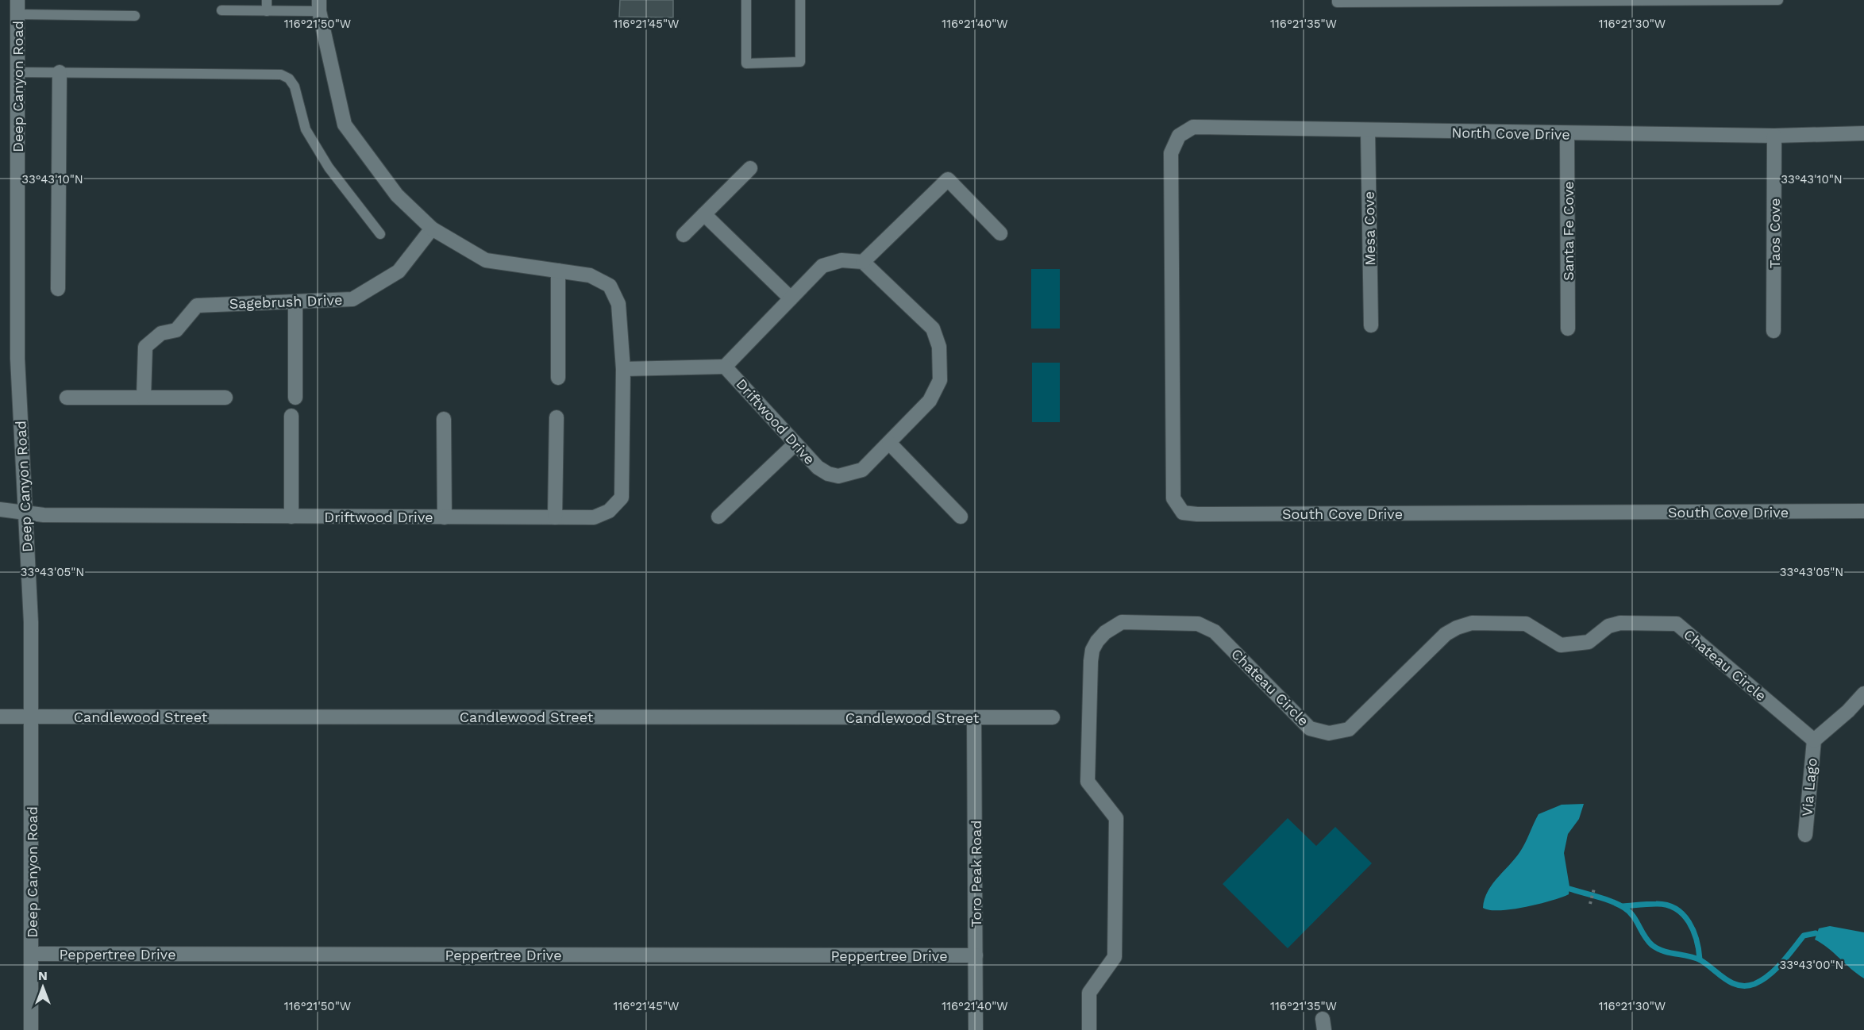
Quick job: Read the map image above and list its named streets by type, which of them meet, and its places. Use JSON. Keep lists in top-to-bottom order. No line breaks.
{"streets":{"street":["Deep Canyon Road","North Cove Drive","Mesa Cove","Santa Fe Cove","Taos Cove","Sagebrush Drive","Driftwood Drive","South Cove Drive","Chateau Circle","Candlewood Street","Via Lago","Toro Peak Road","Peppertree Drive"]},"crossings":[["Deep Canyon Road","Driftwood Drive"],["Deep Canyon Road","Candlewood Street"],["Deep Canyon Road","Peppertree Drive"],["North Cove Drive","Mesa Cove"],["North Cove Drive","Santa Fe Cove"],["North Cove Drive","Taos Cove"],["North Cove Drive","South Cove Drive"],["Chateau Circle","Via Lago"],["Candlewood Street","Toro Peak Road"],["Toro Peak Road","Peppertree Drive"]],"north":"top","coordinates":["116°21'50\"W","116°21'45\"W","116°21'40\"W","116°21'35\"W","116°21'30\"W","33°43'10\"N","33°43'05\"N","33°43'00\"N"]}
